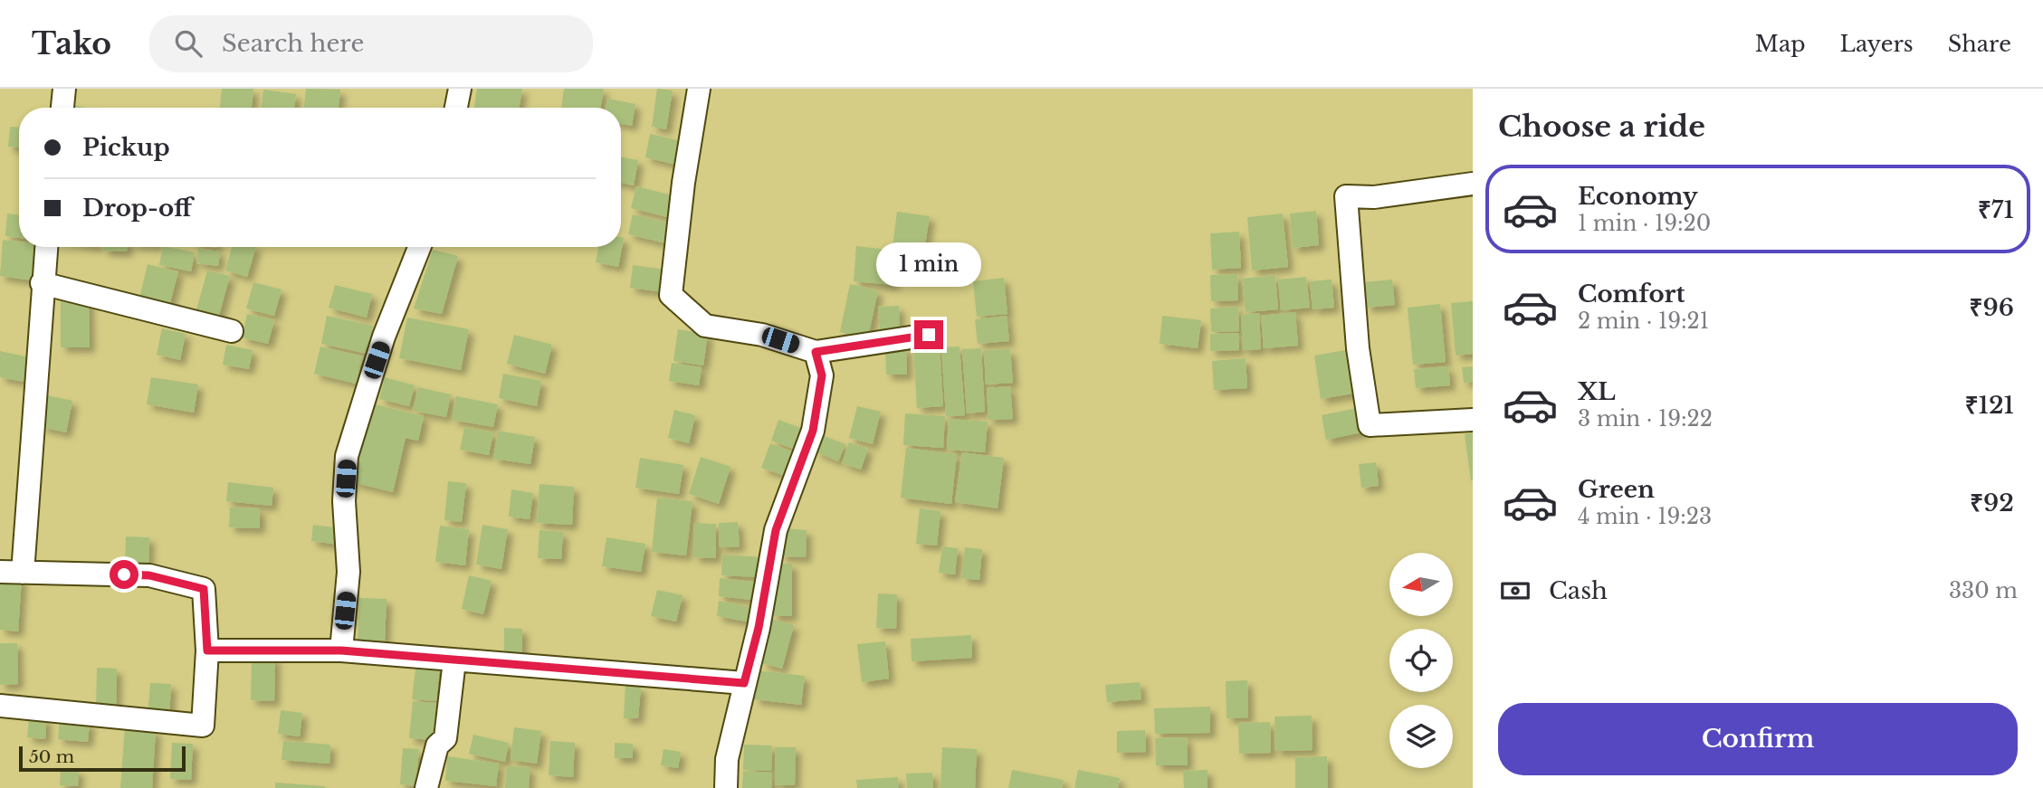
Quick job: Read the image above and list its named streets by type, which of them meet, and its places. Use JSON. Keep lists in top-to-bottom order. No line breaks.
{"scale_bar":"50 m","north":"left","page":{"header":"Tako","search":"Search here","nav":["Map","Layers","Share"],"heading":"Choose a ride","banner":["Pickup","Drop-off"],"list":[{"name":"Economy","note":"1 min · 19:20","value":"₹71"},{"name":"Comfort","note":"2 min · 19:21","value":"₹96"},{"name":"XL","note":"3 min · 19:22","value":"₹121"},{"name":"Green","note":"4 min · 19:23","value":"₹92"}],"bubble":"1 min","pay":["Cash","330 m"],"buttons":"Confirm","scale":"50 m"}}
